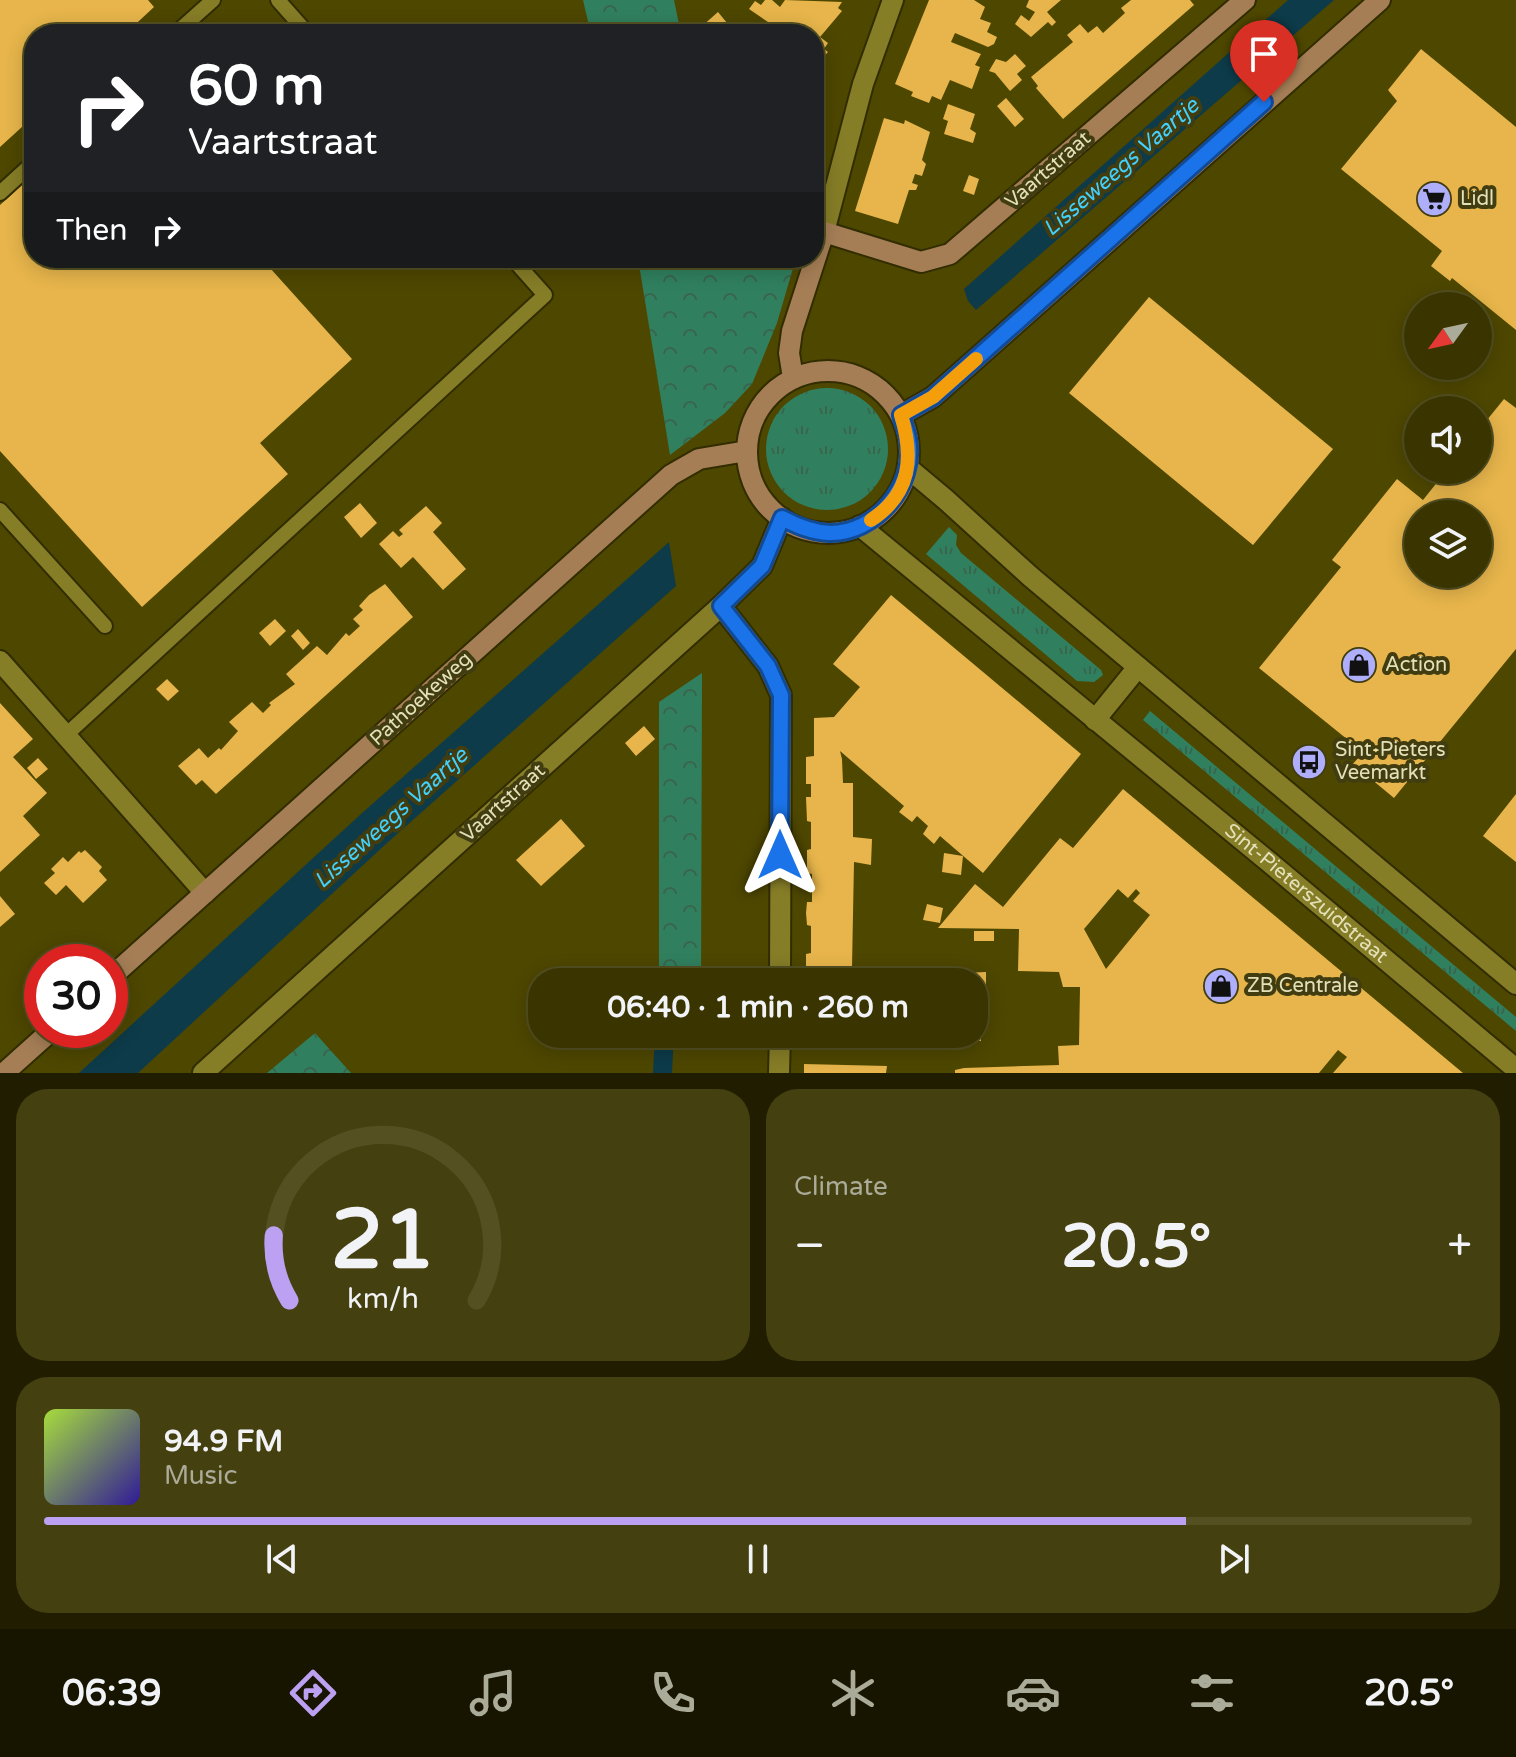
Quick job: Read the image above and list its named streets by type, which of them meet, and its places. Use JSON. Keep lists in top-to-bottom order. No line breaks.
{"streets":{"main road":["Vaartstraat","Pathoekeweg"],"street":["Sint-Pieterszuidstraat"]},"crossings":[["Vaartstraat","Pathoekeweg"],["Vaartstraat","Sint-Pieterszuidstraat"],["Pathoekeweg","Sint-Pieterszuidstraat"]],"water":["Lisseweegs Vaartje"],"places":{"supermarket":["Lidl"],"shop":["Action","ZB Centrale"],"bus stop":["Sint-Pieters Veemarkt"]},"north":"bottom left","page":{"turn":["60 m","Vaartstraat"],"then":"Then","limit":"30","trip":"06:40 · 1 min · 260 m","tile":"Climate","heat":["−","20.5°","+"],"song":["94.9 FM","Music"],"tabs":["06:39","20.5°"],"gauge":["21","km/h"]}}
